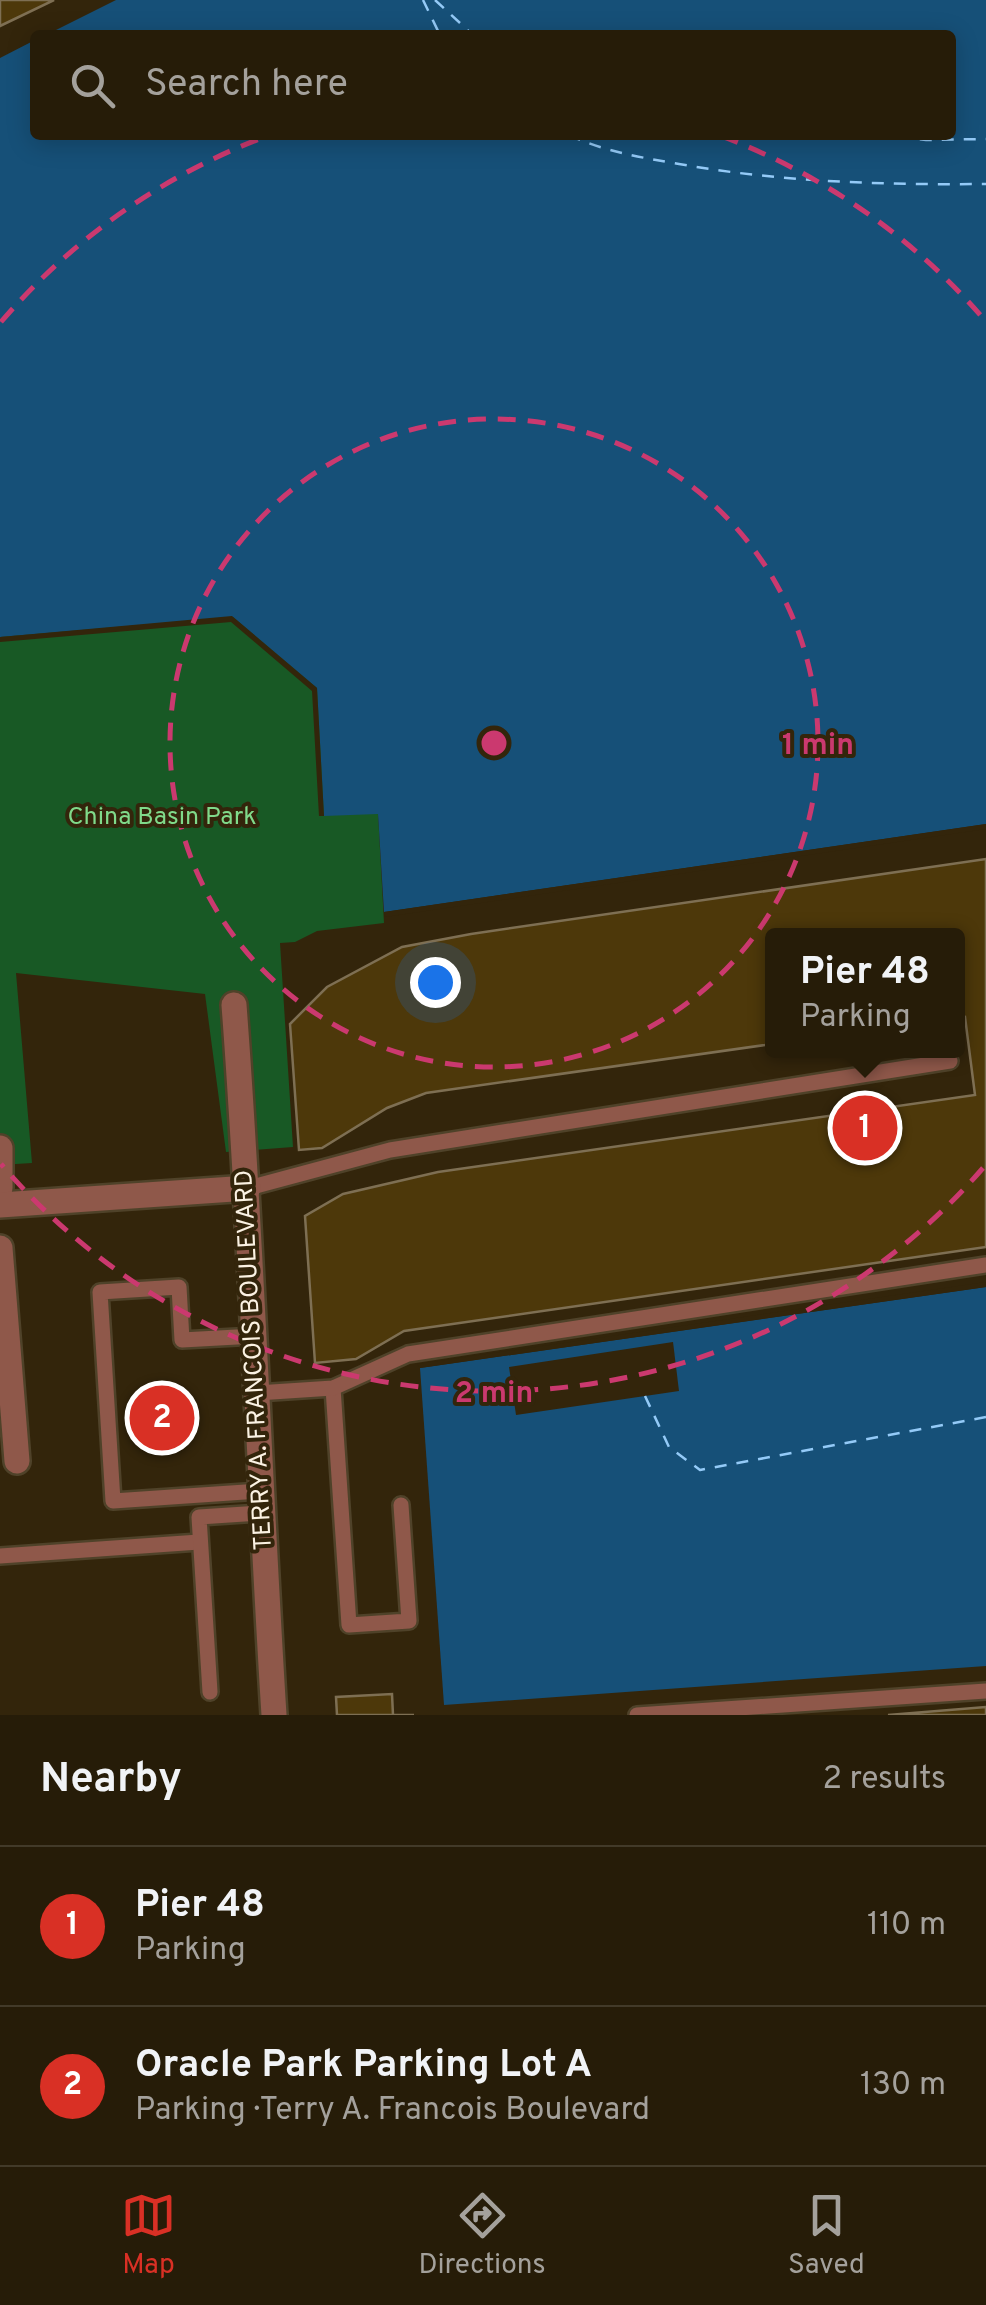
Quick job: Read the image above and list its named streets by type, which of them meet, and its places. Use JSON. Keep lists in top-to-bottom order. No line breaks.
{"streets":{"street":["TERRY A. FRANCOIS BOULEVARD"]},"parks":["China Basin Park"],"page":{"search":"Search here","popup":["Pier 48","Parking"],"pins":["1","2"],"heading":["Nearby","2 results"],"list":[{"mark":"1","name":"Pier 48","note":"Parking","value":"110 m"},{"mark":"2","name":"Oracle Park Parking Lot A","note":"Parking · Terry A. Francois Boulevard","value":"130 m"}],"nav":["Map","Directions","Saved"]},"rings":["1 min","2 min"]}
